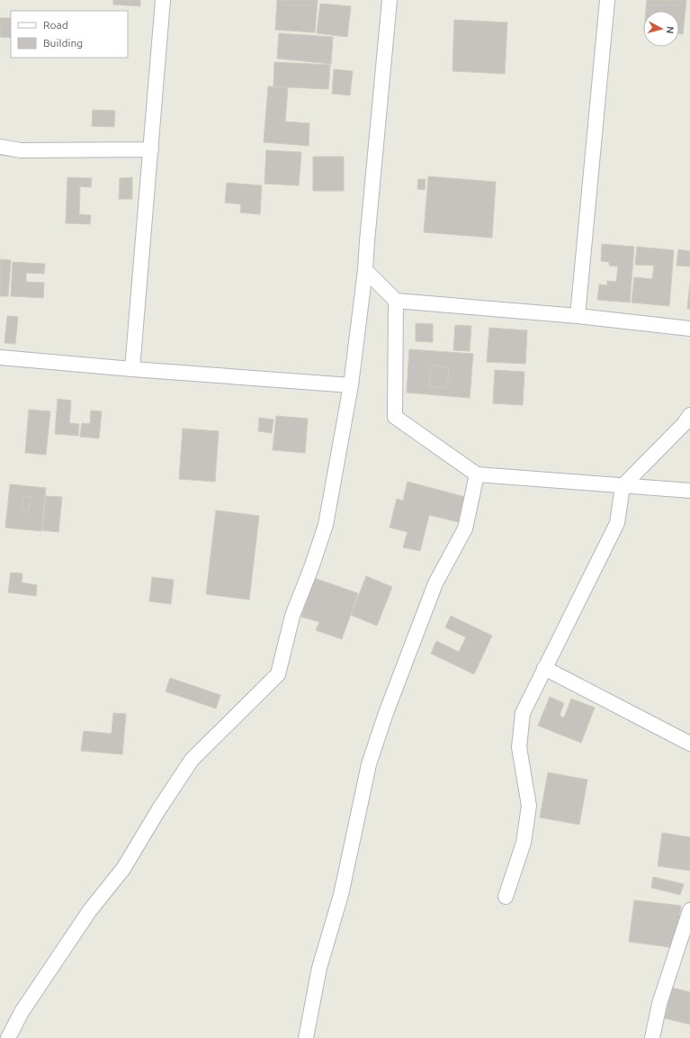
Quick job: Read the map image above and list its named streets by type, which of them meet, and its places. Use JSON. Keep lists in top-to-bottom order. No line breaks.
{"legend":["Road","Building"],"north":"right"}
